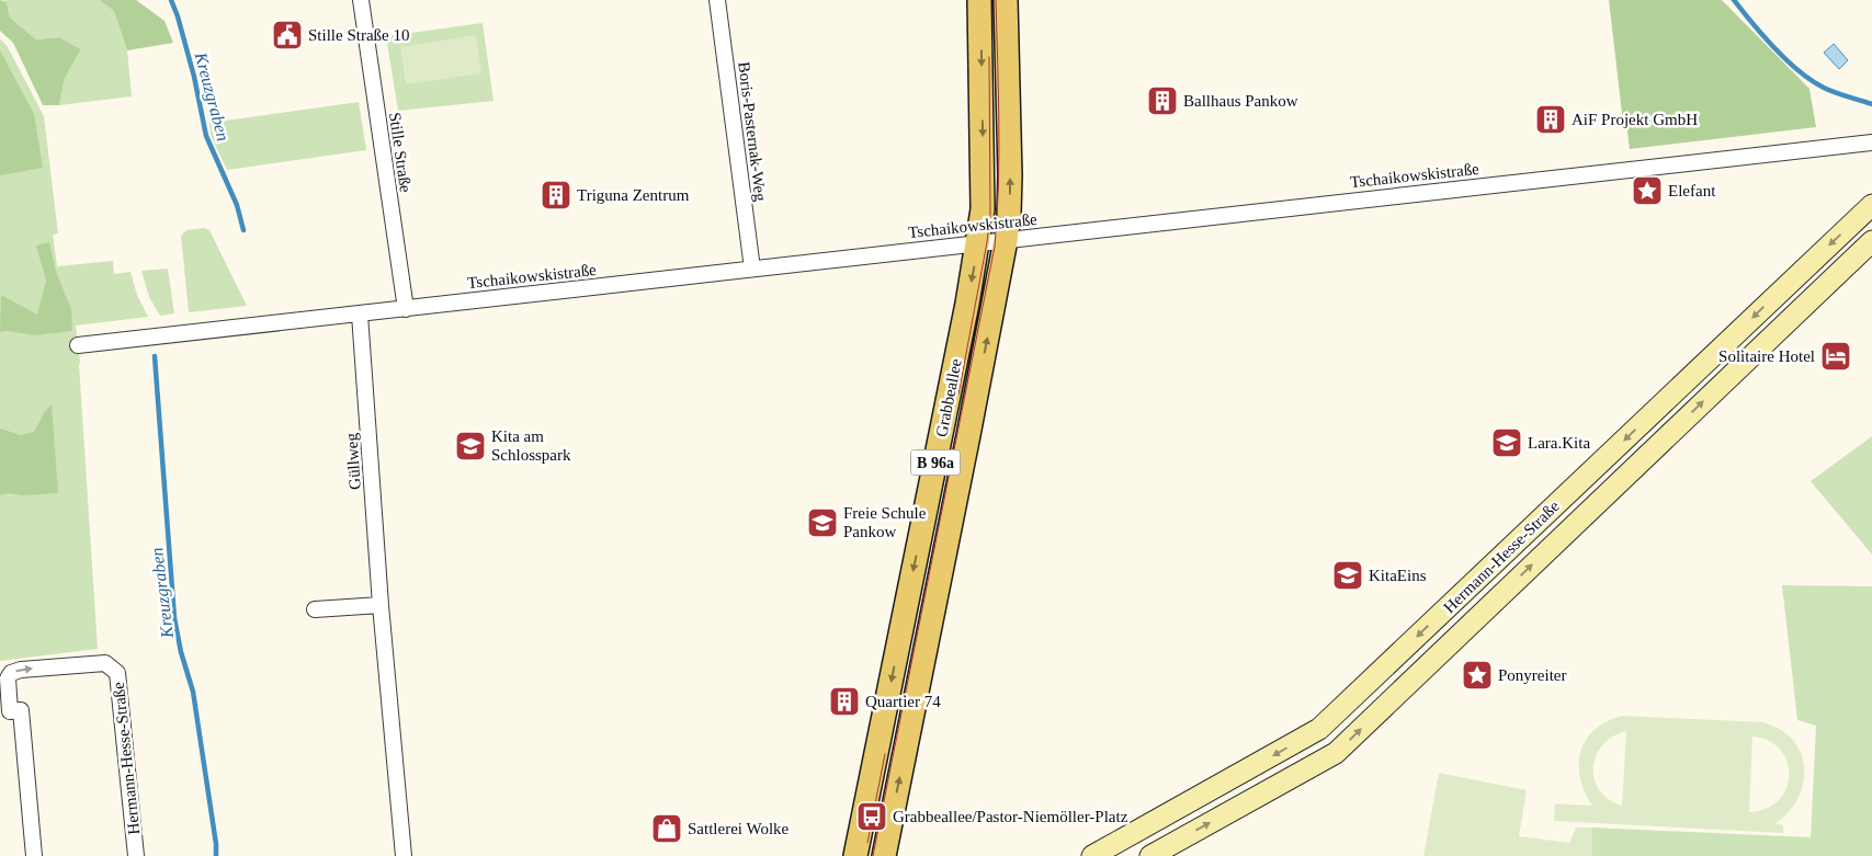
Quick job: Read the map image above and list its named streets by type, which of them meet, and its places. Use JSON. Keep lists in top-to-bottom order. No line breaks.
{"streets":{"main road":["Grabbeallee","B 96a","Hermann-Hesse-Straße"],"street":["Boris-Pasternak-Weg","Stille Straße","Tschaikowskistraße","Güllweg"]},"crossings":[["Boris-Pasternak-Weg","Tschaikowskistraße"],["Stille Straße","Tschaikowskistraße"],["Tschaikowskistraße","Grabbeallee"],["Tschaikowskistraße","Güllweg"]],"water":["Kreuzgraben"],"places":{"public building":["Stille Straße 10"],"building":["Ballhaus Pankow","AiF Projekt GmbH","Triguna Zentrum","Quartier 74"],"place":["Elefant","Ponyreiter"],"hotel":["Solitaire Hotel"],"school or university":["Lara.Kita","Kita am Schlosspark","Freie Schule Pankow","KitaEins"],"bus stop":["Grabbeallee/Pastor-Niemöller-Platz"],"shop":["Sattlerei Wolke"]}}
